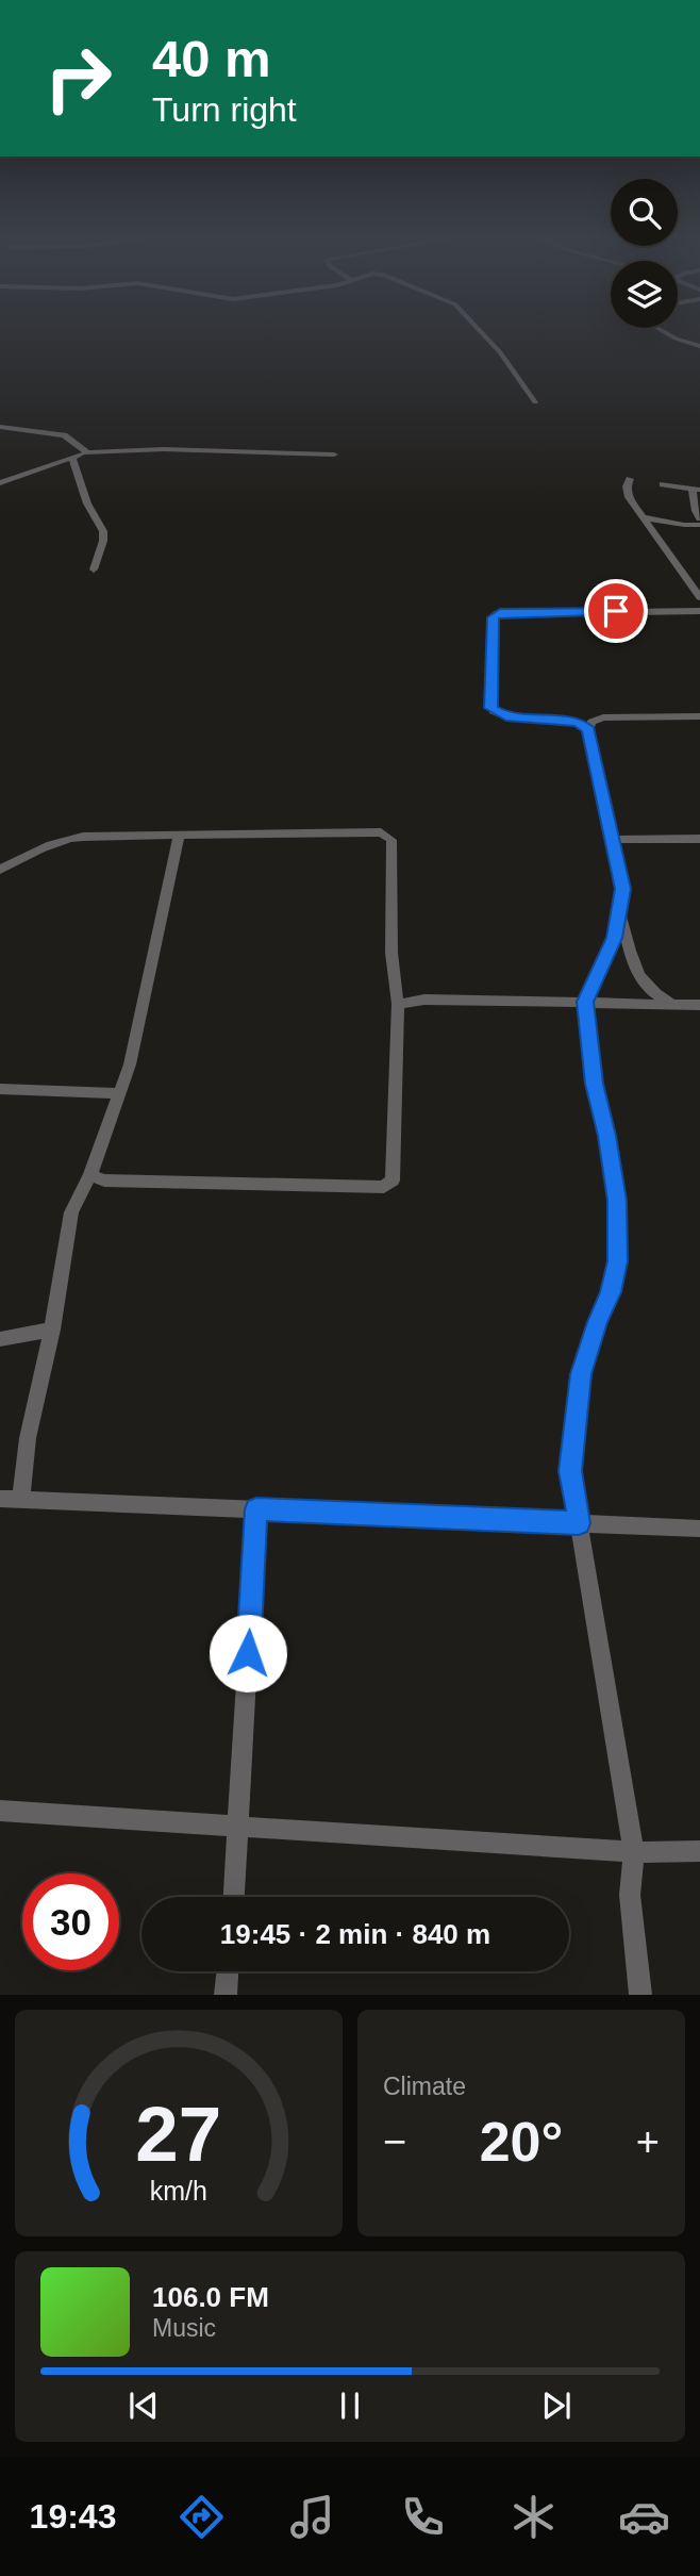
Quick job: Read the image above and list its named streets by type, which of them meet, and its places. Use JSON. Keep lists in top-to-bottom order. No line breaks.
{"page":{"turn":["40 m","Turn right"],"limit":"30","trip":"19:45 · 2 min · 840 m","tile":"Climate","heat":["−","20°","+"],"song":["106.0 FM","Music"],"tabs":"19:43","gauge":["27","km/h"]}}
